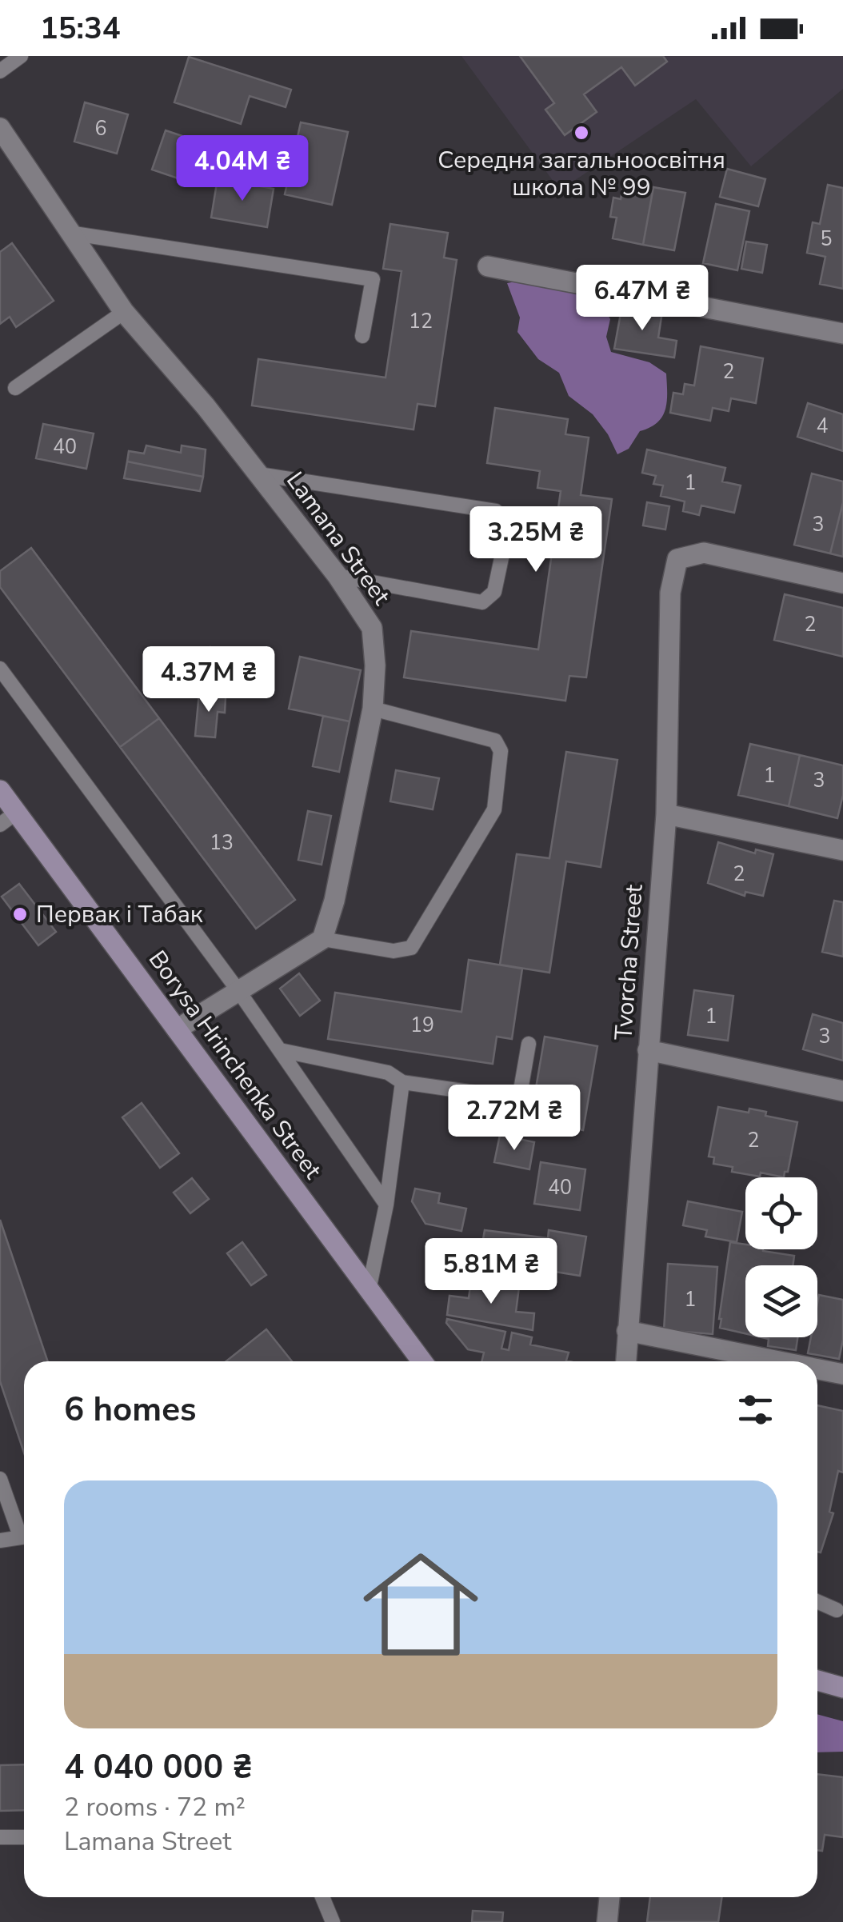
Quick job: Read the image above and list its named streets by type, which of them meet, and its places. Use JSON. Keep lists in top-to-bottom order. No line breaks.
{"streets":{"main road":["Borysa Hrinchenka Street"],"street":["Lamana Street","Tvorcha Street"]},"places":["Середня загальноосвітня школа № 99","Первак і Табак"],"house_numbers":["6","5","12","2","4","40","1","3","2","1","3","13","2","1","19","3","2","40","1"],"page":{"status":"15:34","price":["4.04M ₴","6.47M ₴","3.25M ₴","4.37M ₴","2.72M ₴","5.81M ₴"],"heading":"6 homes","list":[{"name":"4 040 000 ₴","note":"2 rooms · 72 m² · Lamana Street"}]}}
